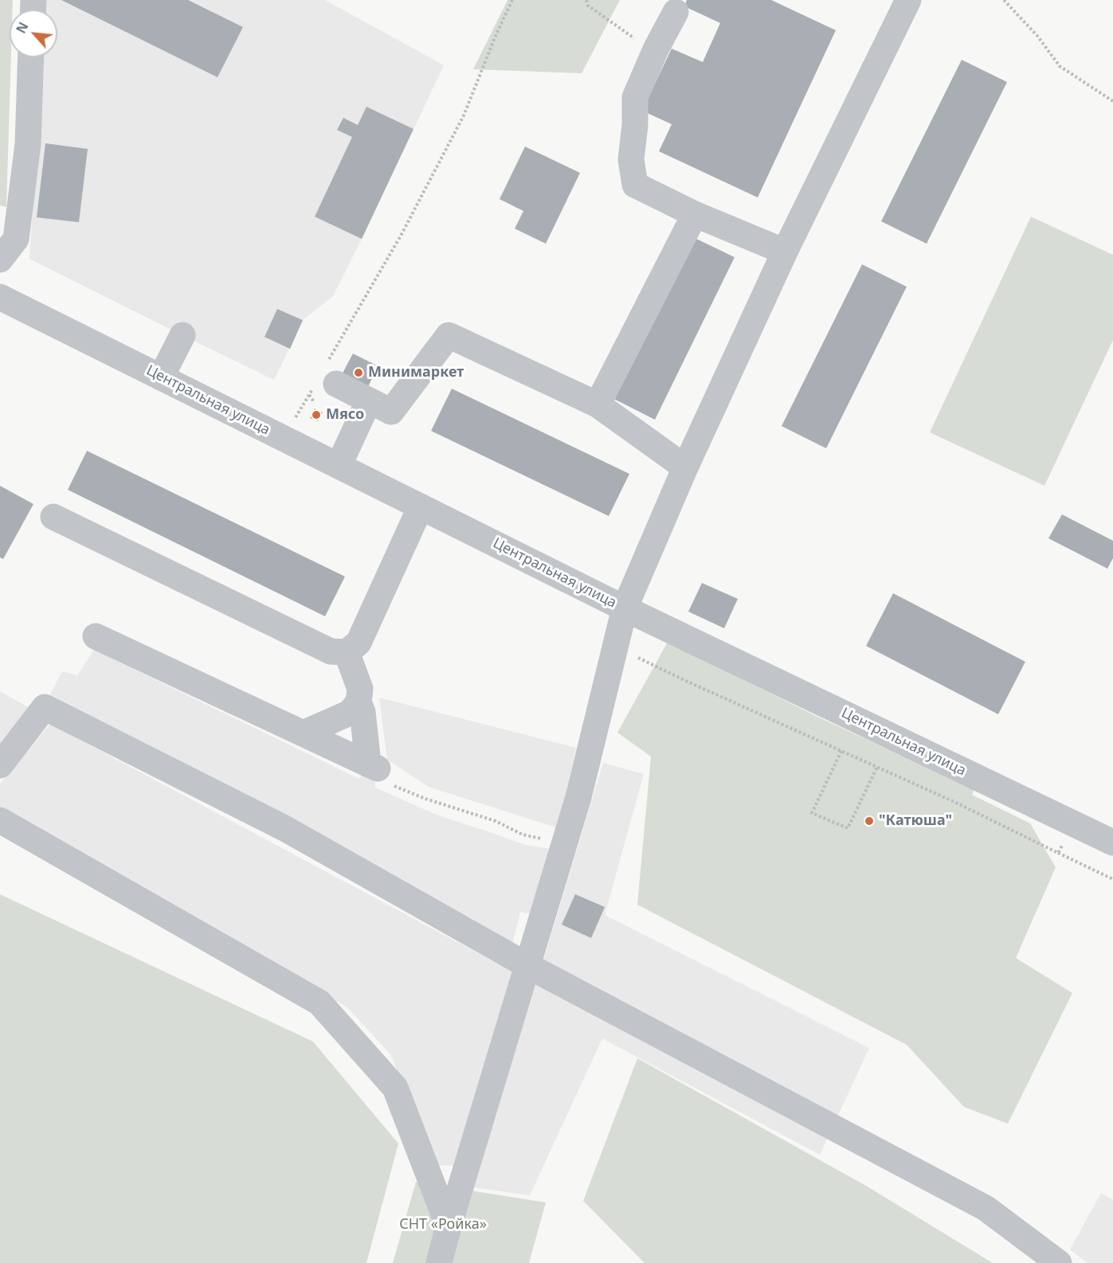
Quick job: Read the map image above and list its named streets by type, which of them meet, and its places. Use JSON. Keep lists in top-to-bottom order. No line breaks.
{"streets":{"street":["Центральная улица"]},"parks":["СНТ «Ройка»"],"places":["Минимаркет","Мясо","\"Катюша\""],"north":"top left"}
